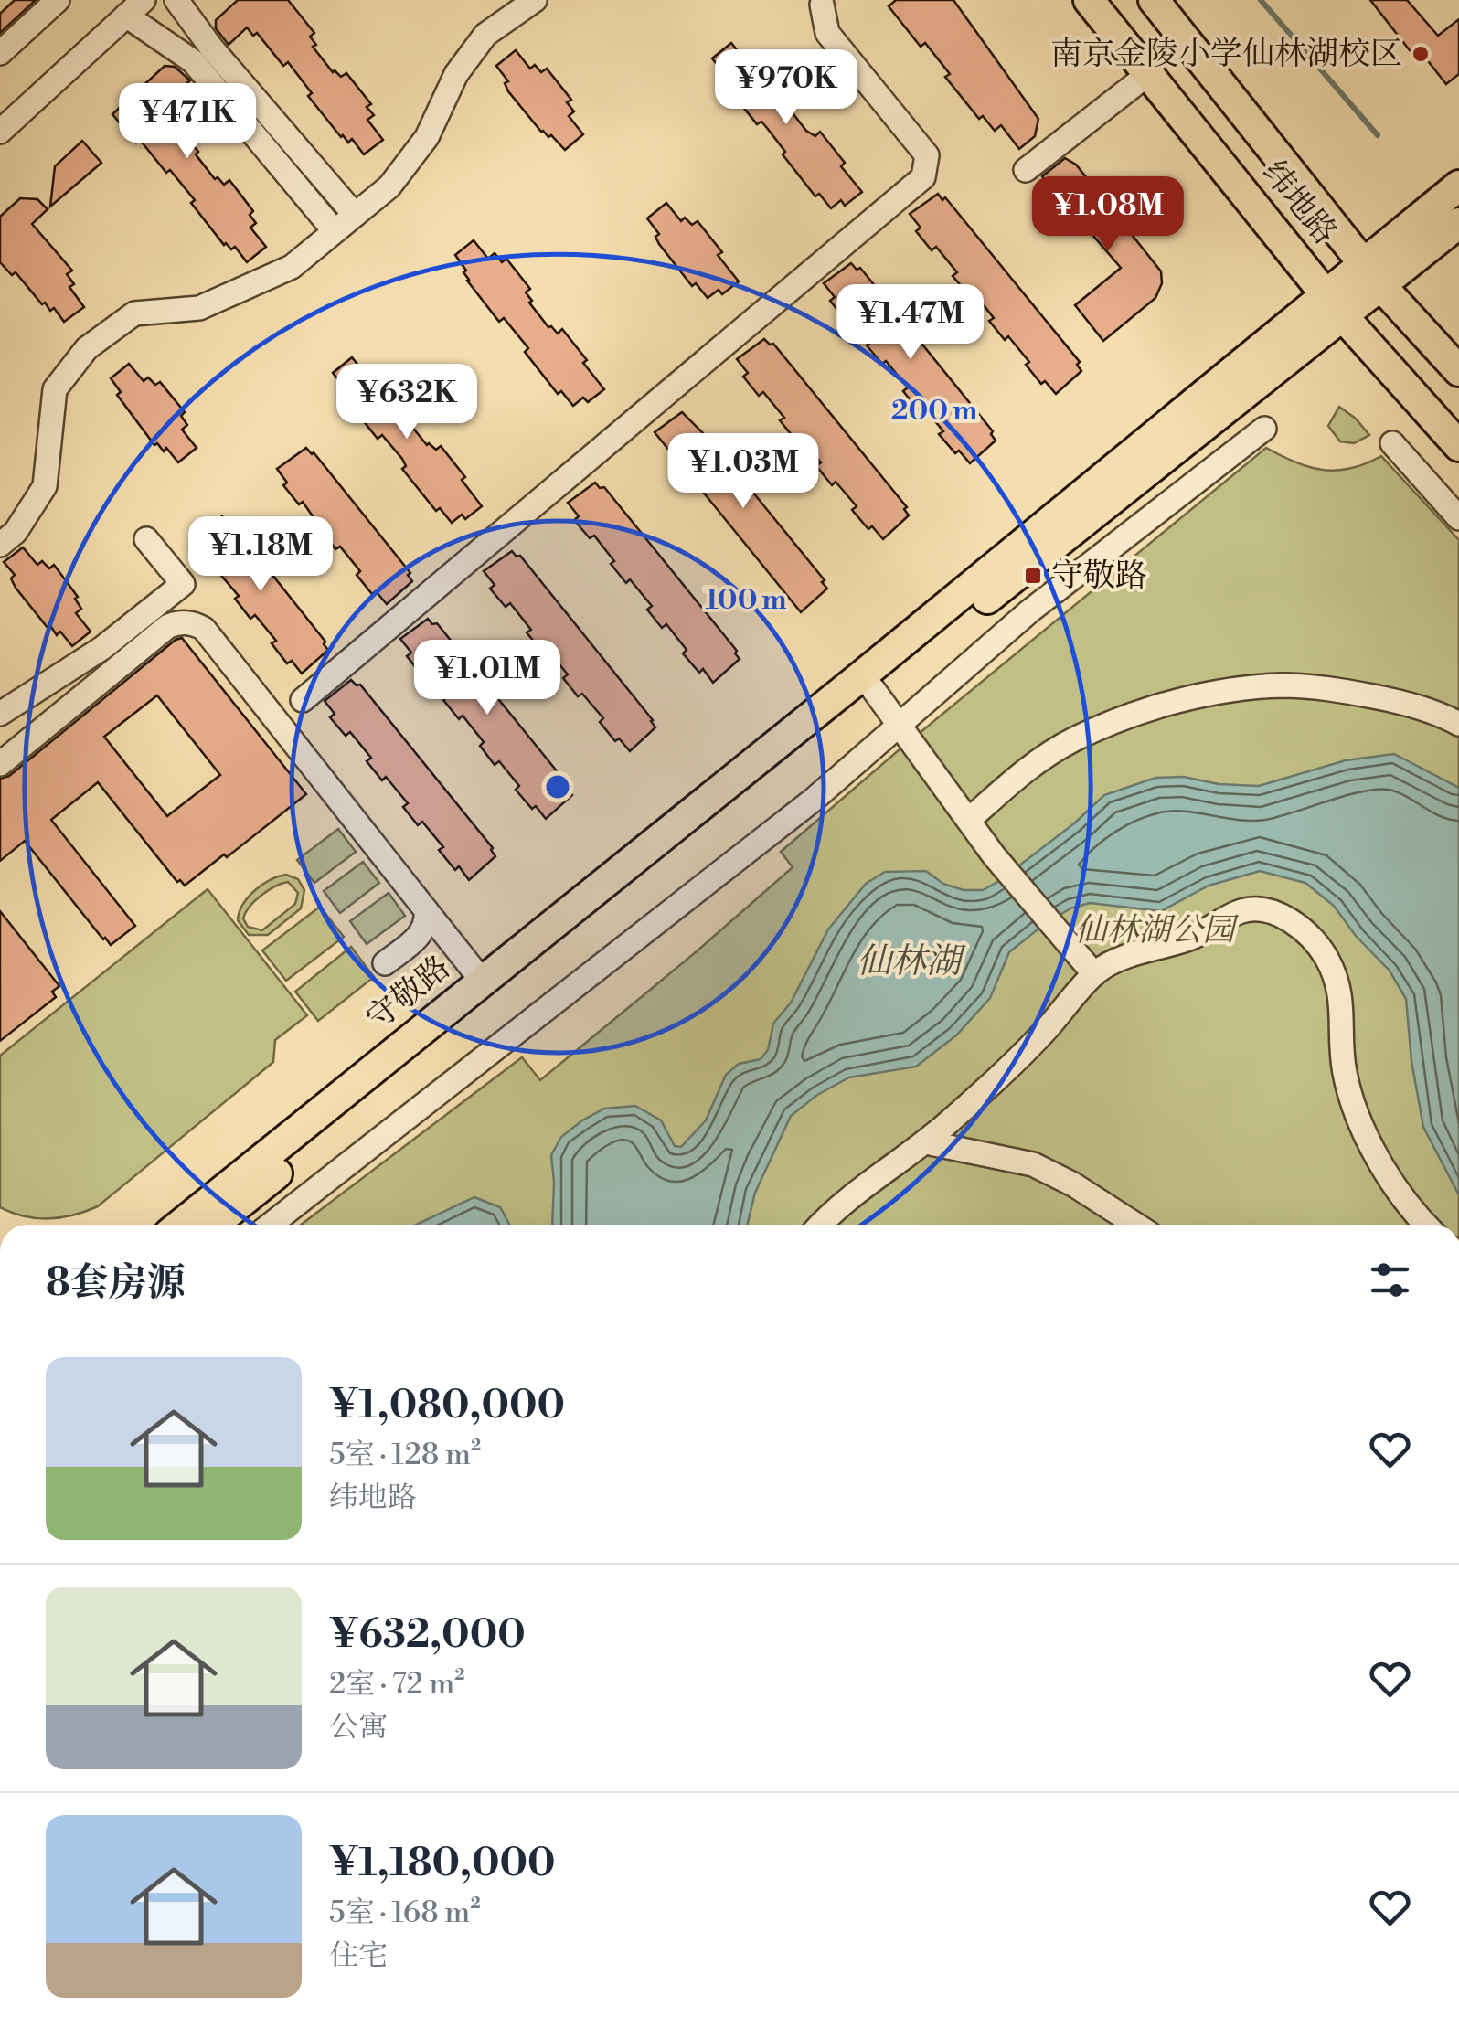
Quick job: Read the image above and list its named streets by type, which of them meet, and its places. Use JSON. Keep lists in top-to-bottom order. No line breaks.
{"streets":{"main road":["纬地路","守敬路"]},"crossings":[["纬地路","守敬路"]],"water":["仙林湖"],"parks":["仙林湖公园"],"places":{"other":["南京金陵小学仙林湖校区"],"transit":["守敬路"]},"page":{"price":["¥970K","¥471K","¥1.08M","¥1.47M","¥632K","¥1.03M","¥1.18M","¥1.01M"],"heading":"8套房源","list":[{"name":"¥1,080,000","note":"5室 · 128 m² · 纬地路"},{"name":"¥632,000","note":"2室 · 72 m² · 公寓"},{"name":"¥1,180,000","note":"5室 · 168 m² · 住宅"}]},"rings":["200 m","100 m"]}
